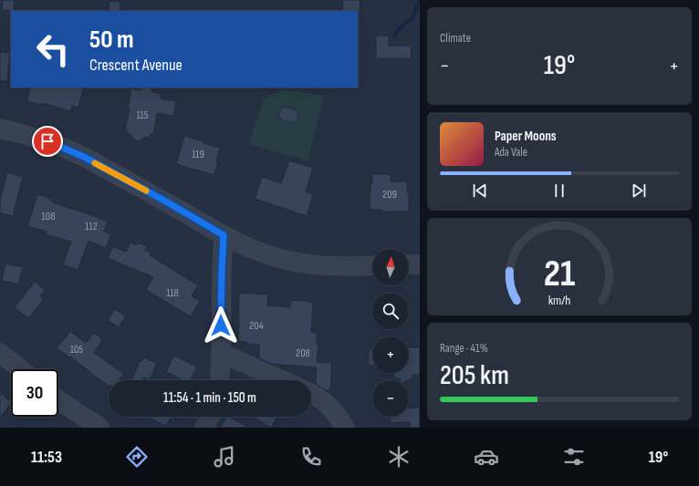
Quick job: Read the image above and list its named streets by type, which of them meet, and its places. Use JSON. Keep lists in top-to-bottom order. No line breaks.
{"house_numbers":["115","119","209","108","112","118","204","105","208"],"north":"top","page":{"tile":["Climate",["Range · 41%","205 km"]],"turn":["50 m","Crescent Avenue"],"heat":["−","19°","+"],"song":["Paper Moons","Ada Vale"],"map_buttons":["+","−"],"limit":"30","trip":"11:54 · 1 min · 150 m","tabs":["11:53","19°"],"gauge":["21","km/h"]}}
